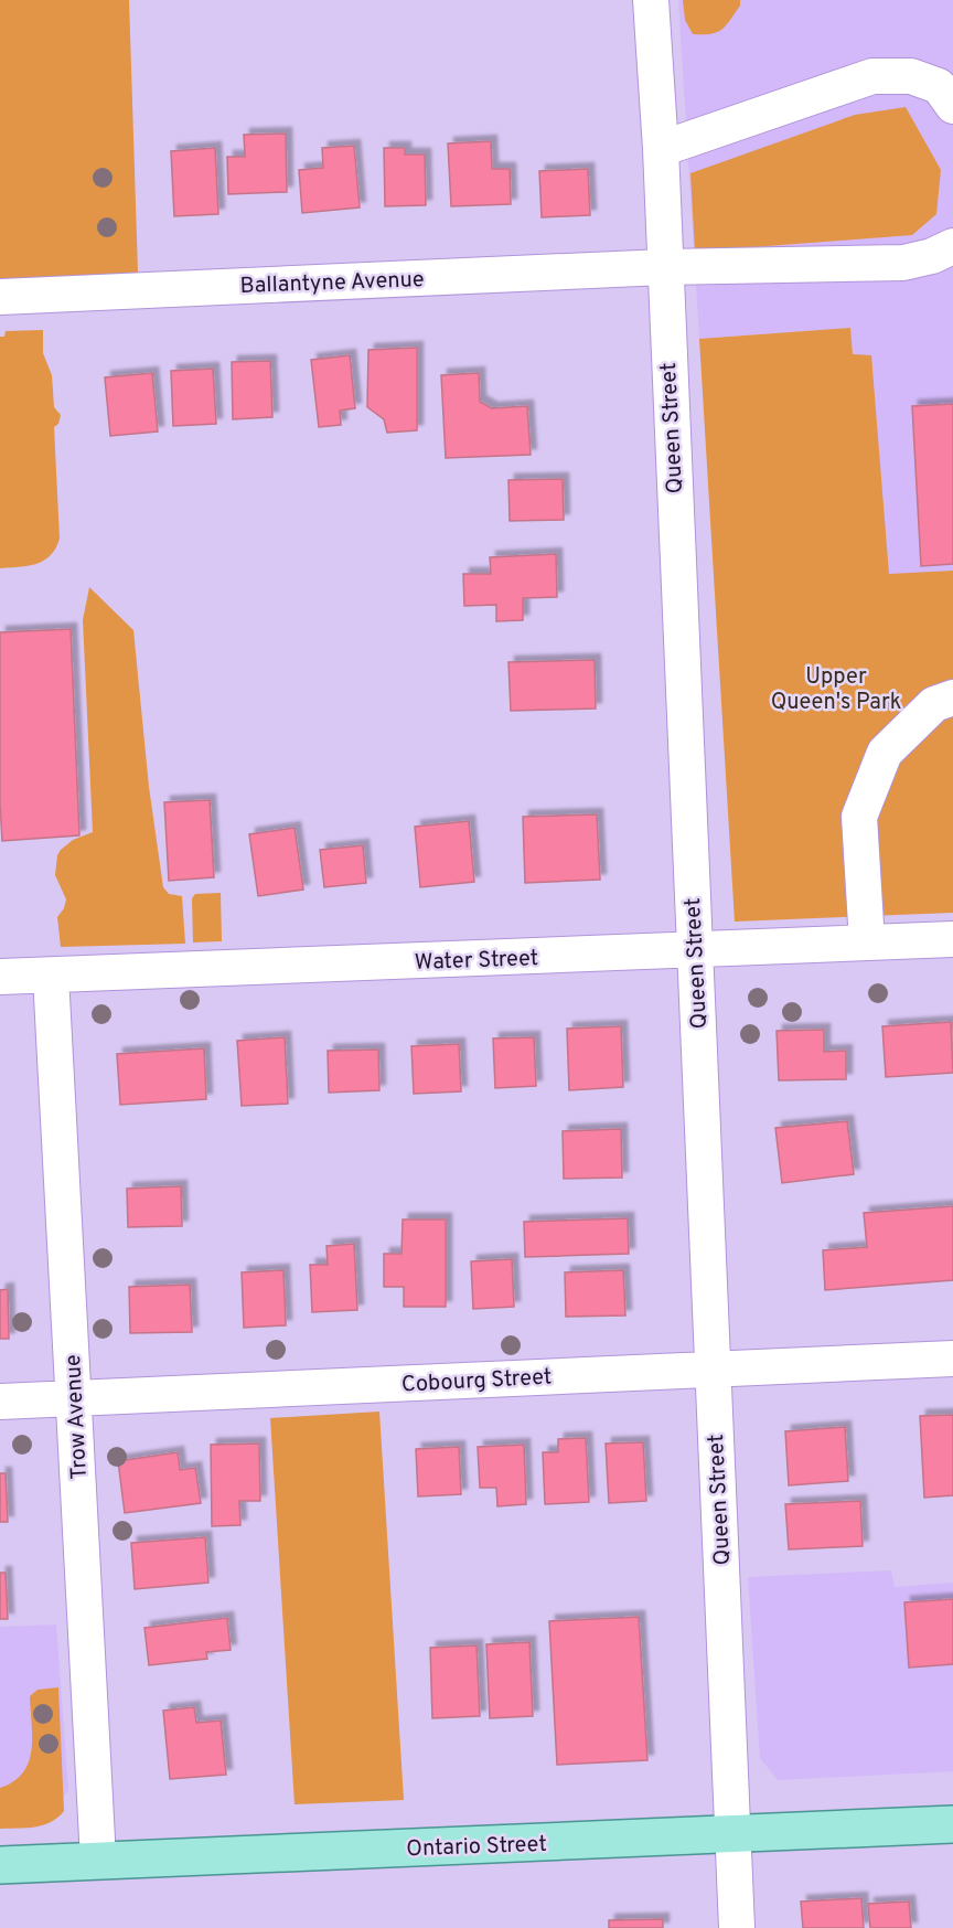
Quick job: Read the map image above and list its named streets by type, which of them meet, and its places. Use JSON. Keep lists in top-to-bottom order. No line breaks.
{"streets":{"main road":["Ontario Street"],"street":["Ballantyne Avenue","Queen Street","Water Street","Cobourg Street","Trow Avenue"]},"crossings":[["Ballantyne Avenue","Queen Street"],["Queen Street","Water Street"],["Queen Street","Cobourg Street"],["Queen Street","Ontario Street"],["Water Street","Trow Avenue"],["Cobourg Street","Trow Avenue"],["Trow Avenue","Ontario Street"]],"parks":["Upper Queen's Park"]}
